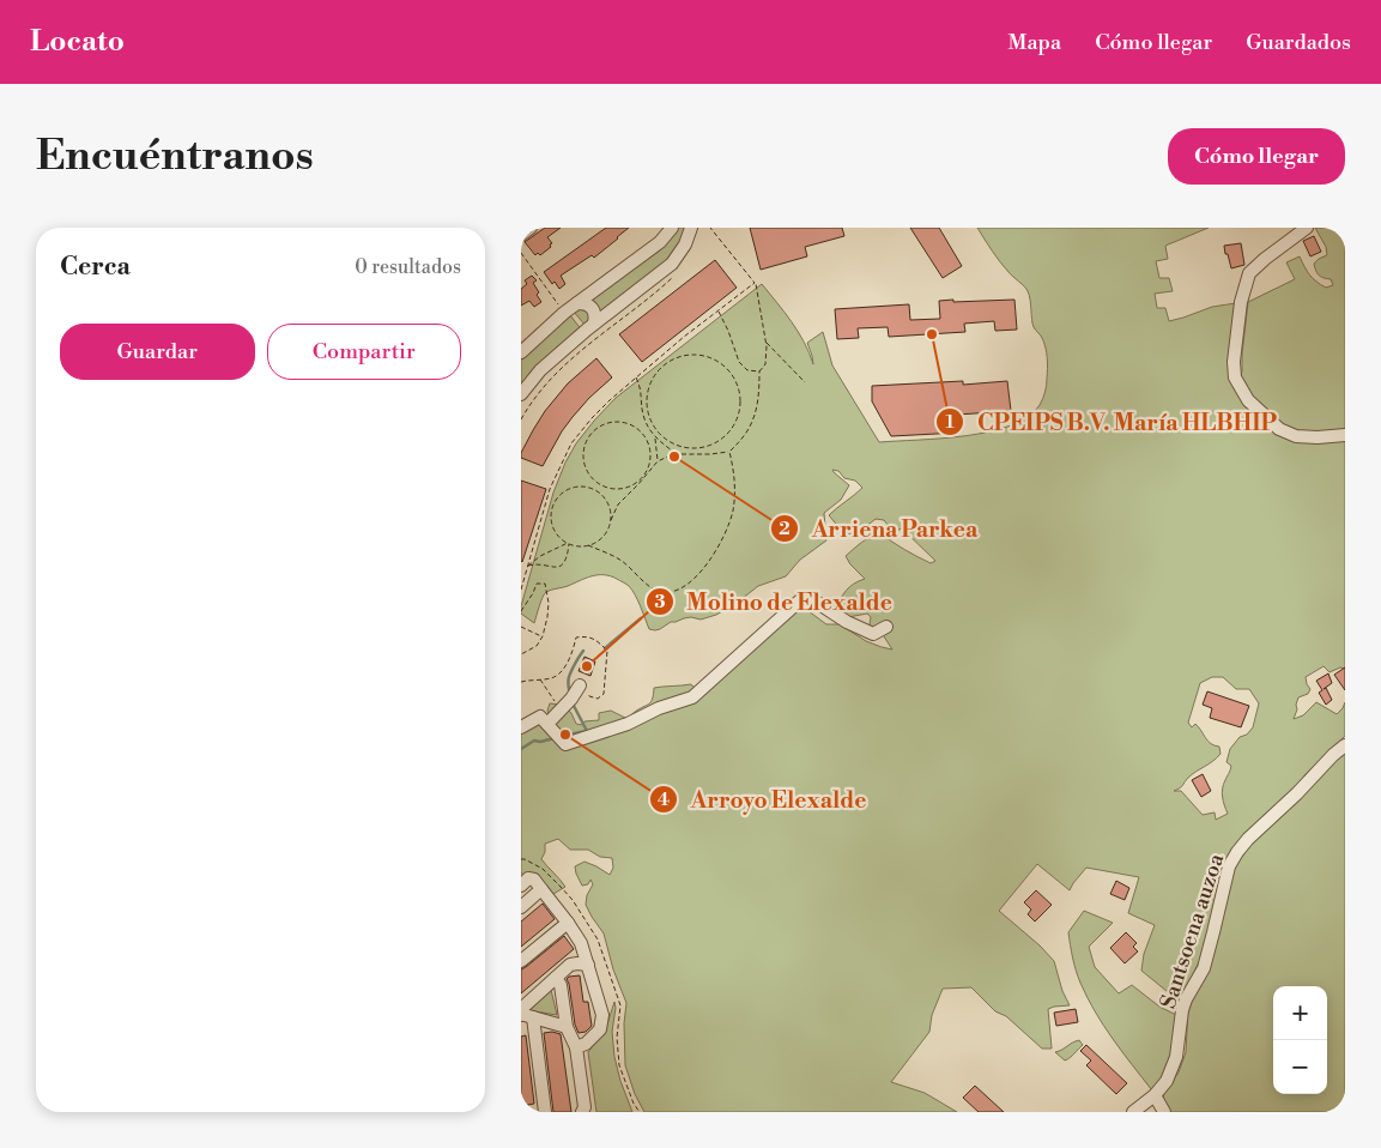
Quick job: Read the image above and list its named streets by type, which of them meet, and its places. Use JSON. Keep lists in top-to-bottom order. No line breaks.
{"streets":{"street":["Santsoena auzoa"]},"places":["CPEIPS B.V. María HLBHIP","Arriena Parkea","Molino de Elexalde","Arroyo Elexalde"],"page":{"header":"Locato","nav":["Mapa","Cómo llegar","Guardados"],"buttons":["Cómo llegar",["Guardar","Compartir"]],"title":"Encuéntranos","heading":["Cerca","0 resultados"],"map_buttons":["+","−"]}}
